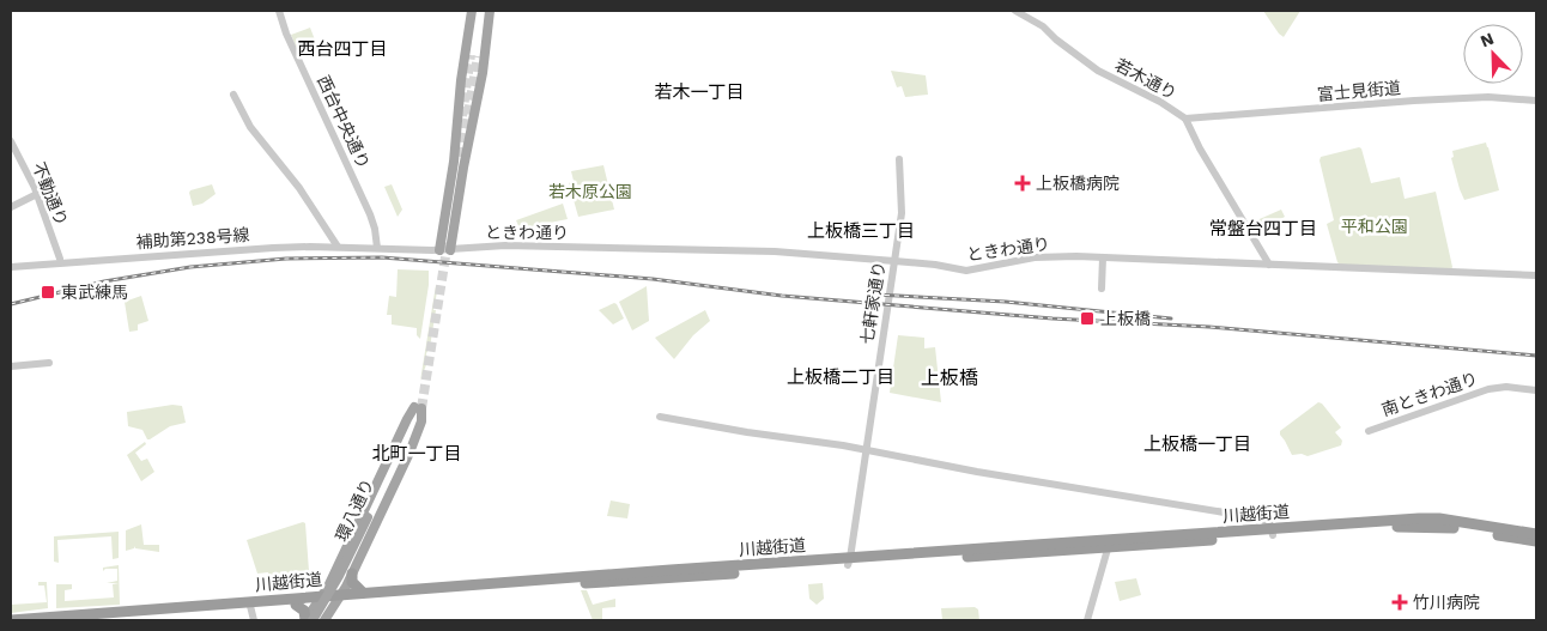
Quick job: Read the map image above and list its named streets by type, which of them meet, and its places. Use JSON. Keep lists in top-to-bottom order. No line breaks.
{"streets":{"highway":["川越街道"],"main road":["環八通り"],"street":["若木通り","富士見街道","西台中央通り","不動通り","ときわ通り","補助第238号線","七軒家通り","南ときわ通り"]},"crossings":[["若木通り","富士見街道"],["若木通り","ときわ通り"],["西台中央通り","ときわ通り"],["西台中央通り","補助第238号線"],["ときわ通り","補助第238号線"],["ときわ通り","七軒家通り"],["七軒家通り","川越街道"]],"districts":["西台四丁目","若木一丁目","常盤台四丁目","上板橋三丁目","上板橋二丁目","上板橋","上板橋一丁目","北町一丁目"],"parks":["若木原公園","平和公園"],"places":{"health":["上板橋病院","竹川病院"],"transit":["東武練馬","上板橋"]},"north":"top left"}
